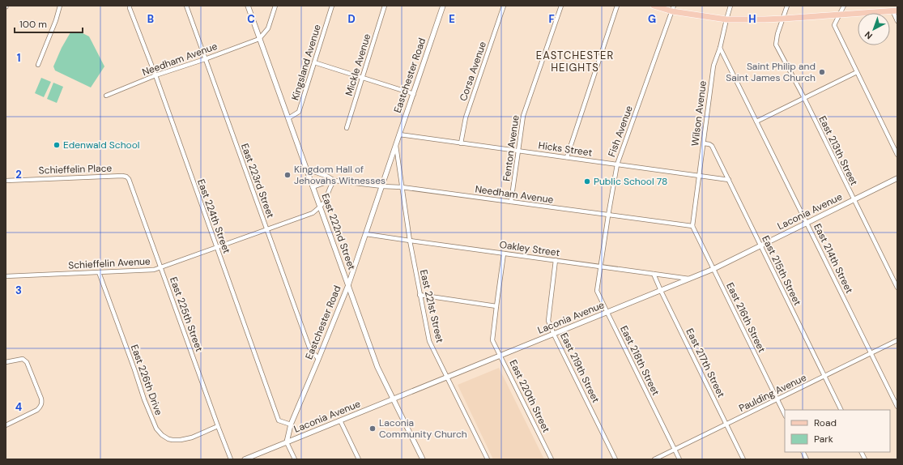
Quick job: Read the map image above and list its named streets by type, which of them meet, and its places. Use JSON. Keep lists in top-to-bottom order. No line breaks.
{"streets":{"street":["Needham Avenue","Kingsland Avenue","Mickle Avenue","Corsa Avenue","Eastchester Road","Wilson Avenue","Fish Avenue","Fenton Avenue","Hicks Street","East 213th Street","Schieffelin Place","East 223rd Street","Laconia Avenue","East 224th Street","East 222nd Street","Oakley Street","East 214th Street","Schieffelin Avenue","East 215th Street","East 221st Street","East 225th Street","East 216th Street","East 218th Street","East 217th Street","East 219th Street","East 226th Drive","Paulding Avenue","East 220th Street"]},"crossings":[["Needham Avenue","Eastchester Road"],["Needham Avenue","Wilson Avenue"],["Needham Avenue","Fish Avenue"],["Needham Avenue","Fenton Avenue"],["Needham Avenue","East 223rd Street"],["Needham Avenue","East 224th Street"],["Needham Avenue","East 222nd Street"],["Needham Avenue","East 221st Street"],["Needham Avenue","East 216th Street"],["Kingsland Avenue","East 222nd Street"],["Corsa Avenue","Hicks Street"],["Eastchester Road","Hicks Street"],["Eastchester Road","East 223rd Street"],["Eastchester Road","Laconia Avenue"],["Eastchester Road","East 224th Street"],["Eastchester Road","East 222nd Street"],["Eastchester Road","Oakley Street"],["Eastchester Road","East 221st Street"],["Wilson Avenue","Hicks Street"],["Wilson Avenue","East 214th Street"],["Wilson Avenue","East 215th Street"],["Wilson Avenue","East 216th Street"],["Fish Avenue","Hicks Street"],["Fish Avenue","Oakley Street"],["Fish Avenue","East 218th Street"],["Fenton Avenue","Hicks Street"],["Hicks Street","East 215th Street"],["East 213th Street","Laconia Avenue"],["Schieffelin Place","East 225th Street"],["East 223rd Street","Schieffelin Avenue"],["Laconia Avenue","East 222nd Street"],["Laconia Avenue","Oakley Street"],["Laconia Avenue","East 214th Street"],["Laconia Avenue","East 215th Street"],["Laconia Avenue","East 221st Street"],["Laconia Avenue","East 216th Street"],["Laconia Avenue","East 218th Street"],["Laconia Avenue","East 217th Street"],["Laconia Avenue","East 219th Street"],["Laconia Avenue","East 220th Street"],["East 224th Street","Schieffelin Avenue"],["East 222nd Street","Schieffelin Avenue"],["Oakley Street","East 221st Street"],["Oakley Street","East 218th Street"],["Oakley Street","East 217th Street"],["Oakley Street","East 219th Street"],["East 214th Street","Paulding Avenue"],["Schieffelin Avenue","East 225th Street"],["Schieffelin Avenue","East 226th Drive"],["East 215th Street","Paulding Avenue"],["East 225th Street","East 226th Drive"],["East 216th Street","Paulding Avenue"],["East 218th Street","Paulding Avenue"],["East 217th Street","Paulding Avenue"]],"districts":["EASTCHESTER HEIGHTS"],"places":["Saint Philip and Saint James Church","Edenwald School","Kingdom Hall of Jehovahs Witnesses","Public School 78","Laconia Community Church"],"legend":["Road","Park"],"scale_bar":"100 m","north":"bottom left","grid":{"columns":["B","C","D","E","F","G","H"],"rows":["1","2","3","4"]}}
